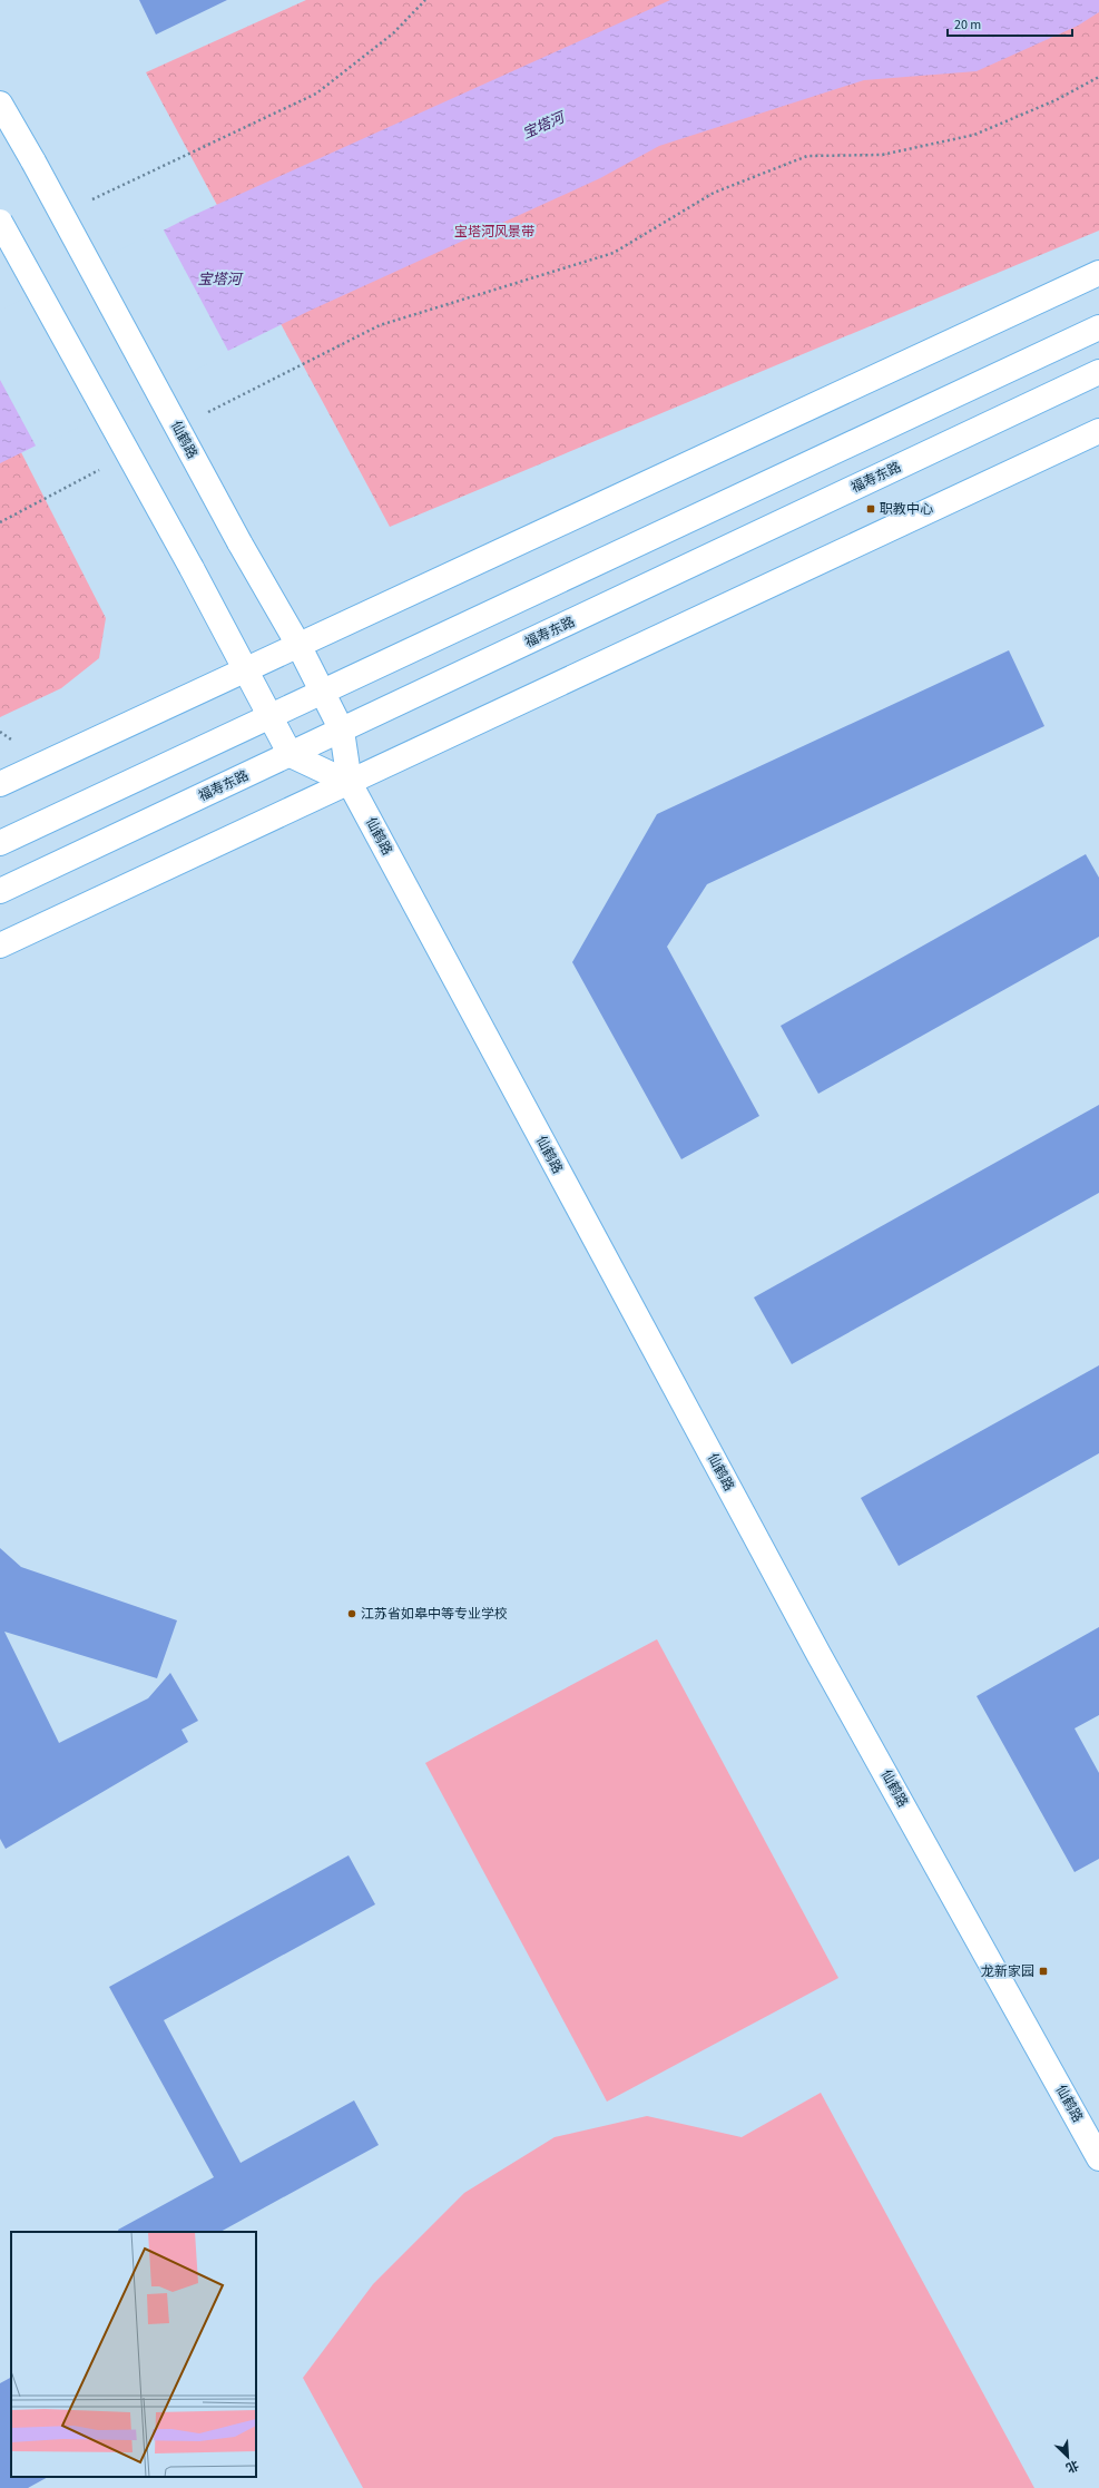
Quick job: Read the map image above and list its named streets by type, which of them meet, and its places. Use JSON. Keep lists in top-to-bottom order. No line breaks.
{"streets":{"street":["仙鹤路","福寿东路"]},"crossings":[["仙鹤路","福寿东路"]],"water":["宝塔河"],"parks":["宝塔河风景带"],"places":{"transit":["职教中心","龙新家园"],"other":["江苏省如皋中等专业学校"]},"scale_bar":"20 m","north":"bottom right"}
